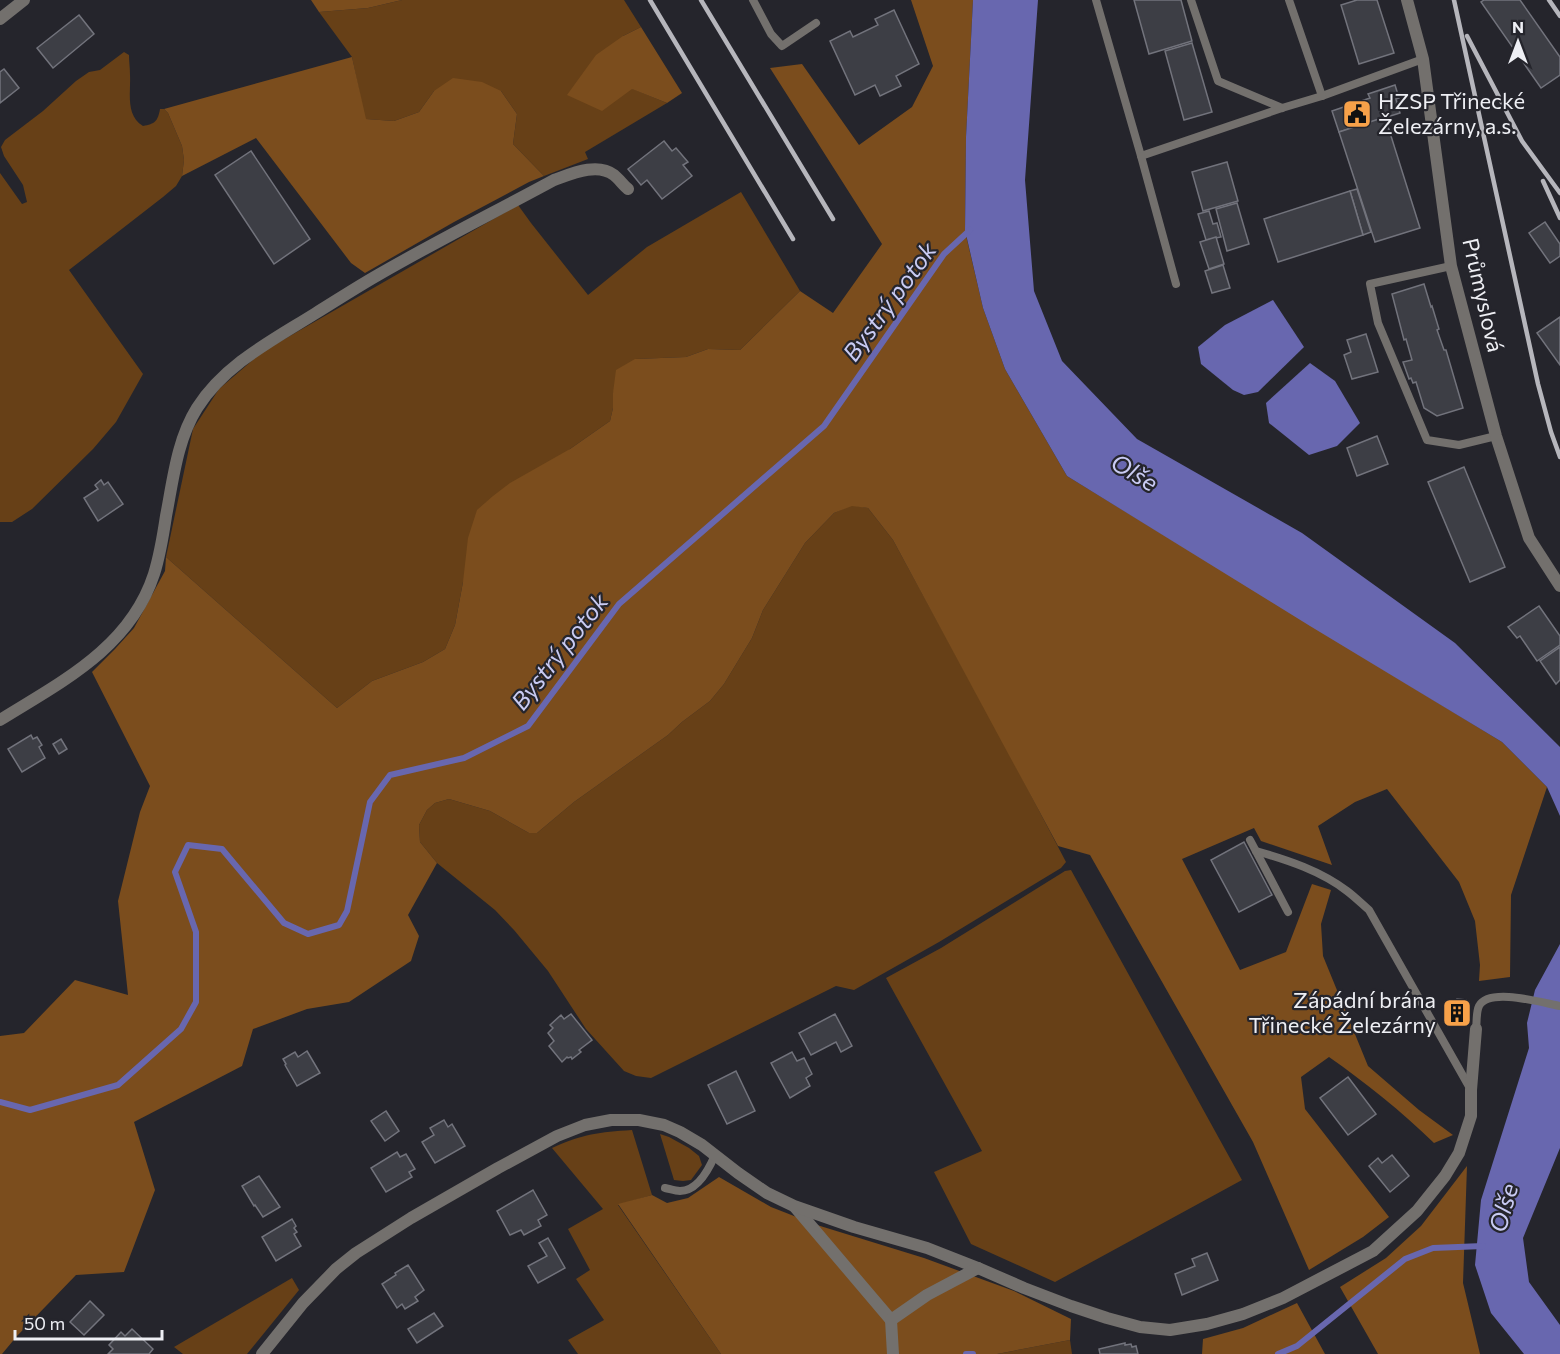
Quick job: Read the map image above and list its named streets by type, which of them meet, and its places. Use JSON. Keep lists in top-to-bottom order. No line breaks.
{"streets":{"street":["Průmyslová"]},"water":["Bystrý potok","Olše"],"places":{"public building":["HZSP Třinecké Železárny, a.s."],"building":["Zápádní brána Třinecké Železárny"]},"scale_bar":"50 m","north":"top"}
